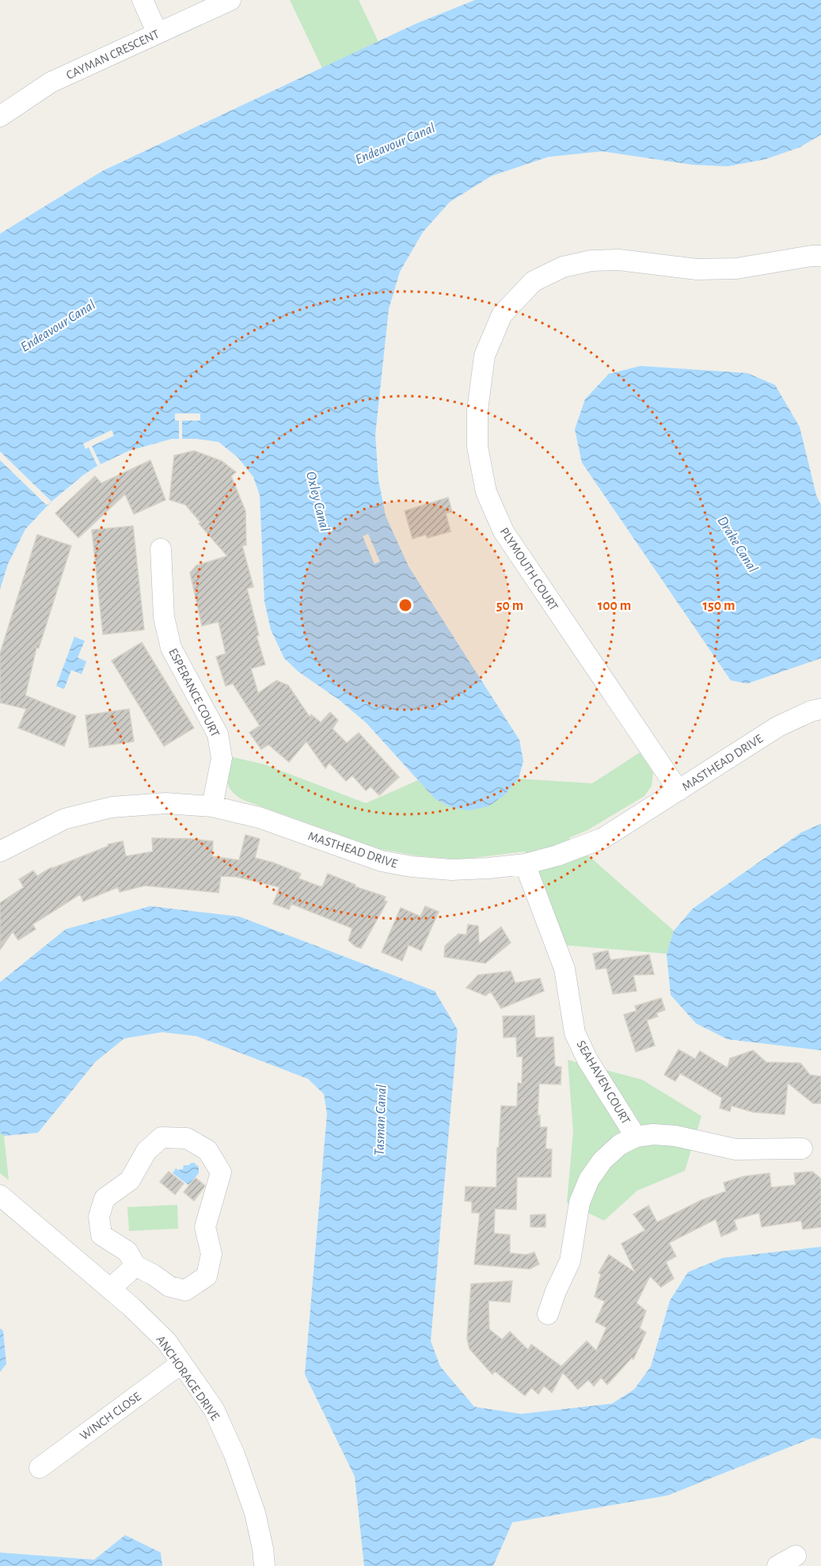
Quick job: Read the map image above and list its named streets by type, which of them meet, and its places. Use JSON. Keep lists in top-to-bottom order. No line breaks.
{"streets":{"street":["CAYMAN CRESCENT","PLYMOUTH COURT","ESPERANCE COURT","MASTHEAD DRIVE","SEAHAVEN COURT","ANCHORAGE DRIVE","WINCH CLOSE"]},"crossings":[["PLYMOUTH COURT","MASTHEAD DRIVE"],["ESPERANCE COURT","MASTHEAD DRIVE"],["MASTHEAD DRIVE","SEAHAVEN COURT"],["ANCHORAGE DRIVE","WINCH CLOSE"]],"water":["Endeavour Canal","Oxley Canal","Drake Canal","Tasman Canal"],"rings":["50 m","100 m","150 m"]}
